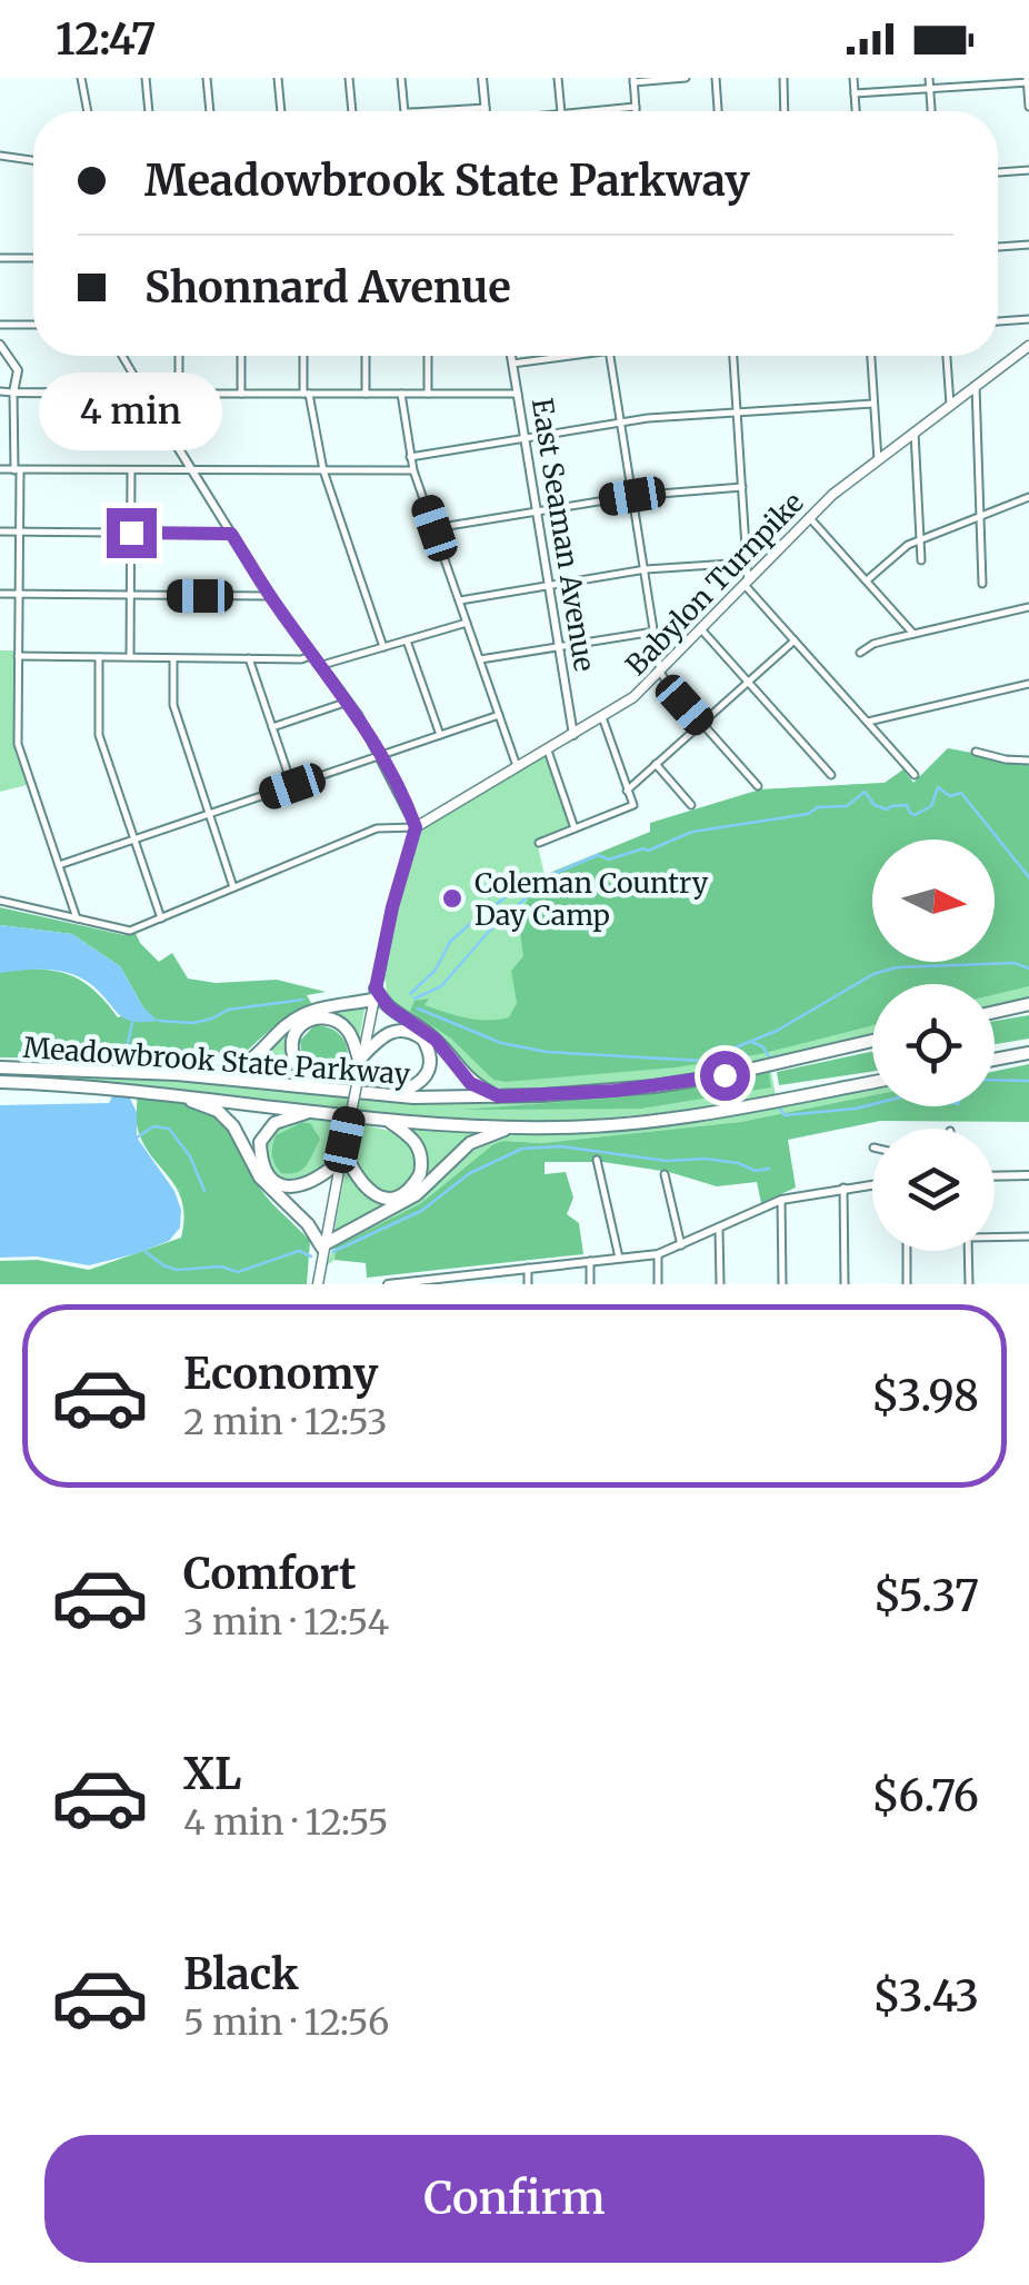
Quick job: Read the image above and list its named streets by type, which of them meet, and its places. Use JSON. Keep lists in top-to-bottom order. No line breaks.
{"streets":{"highway":["Meadowbrook State Parkway"],"main road":["Babylon Turnpike"],"street":["East Seaman Avenue"]},"crossings":[["East Seaman Avenue","Babylon Turnpike"]],"places":["Coleman Country Day Camp"],"north":"right","page":{"status":"12:47","banner":["Meadowbrook State Parkway","Shonnard Avenue"],"bubble":"4 min","list":[{"name":"Economy","note":"2 min · 12:53","value":"$3.98"},{"name":"Comfort","note":"3 min · 12:54","value":"$5.37"},{"name":"XL","note":"4 min · 12:55","value":"$6.76"},{"name":"Black","note":"5 min · 12:56","value":"$3.43"}],"buttons":"Confirm"}}
